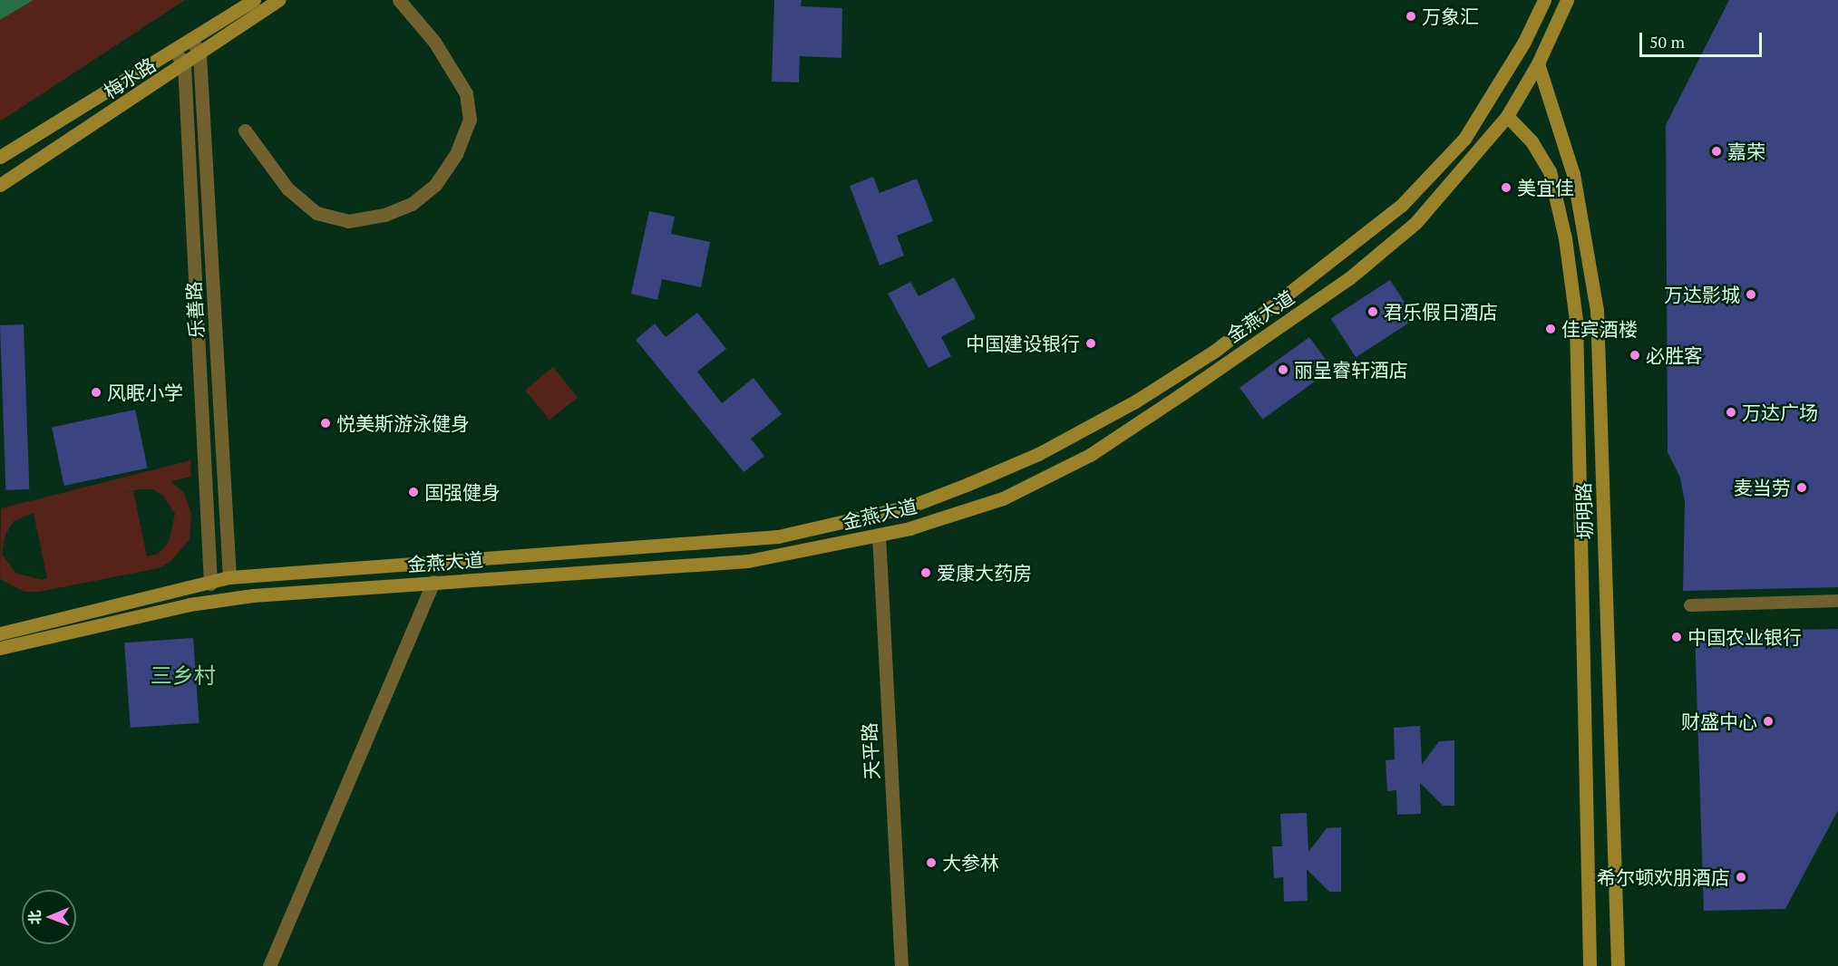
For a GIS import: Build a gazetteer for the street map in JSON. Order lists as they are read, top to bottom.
{
  "streets": {
    "main road": ["梅水路", "金燕大道", "坜明路"],
    "street": ["乐善路", "天平路"]
  },
  "crossings": [
    ["梅水路", "乐善路"],
    ["乐善路", "金燕大道"],
    ["金燕大道", "坜明路"],
    ["金燕大道", "天平路"]
  ],
  "districts": ["三乡村"],
  "places": [
    "万象汇",
    "嘉荣",
    "美宜佳",
    "万达影城",
    "君乐假日酒店",
    "佳宾酒楼",
    "中国建设银行",
    "必胜客",
    "丽呈睿轩酒店",
    "风眠小学",
    "万达广场",
    "悦美斯游泳健身",
    "麦当劳",
    "国强健身",
    "爱康大药房",
    "中国农业银行",
    "财盛中心",
    "大参林",
    "希尔顿欢朋酒店"
  ],
  "scale_bar": "50 m",
  "north": "left"
}
